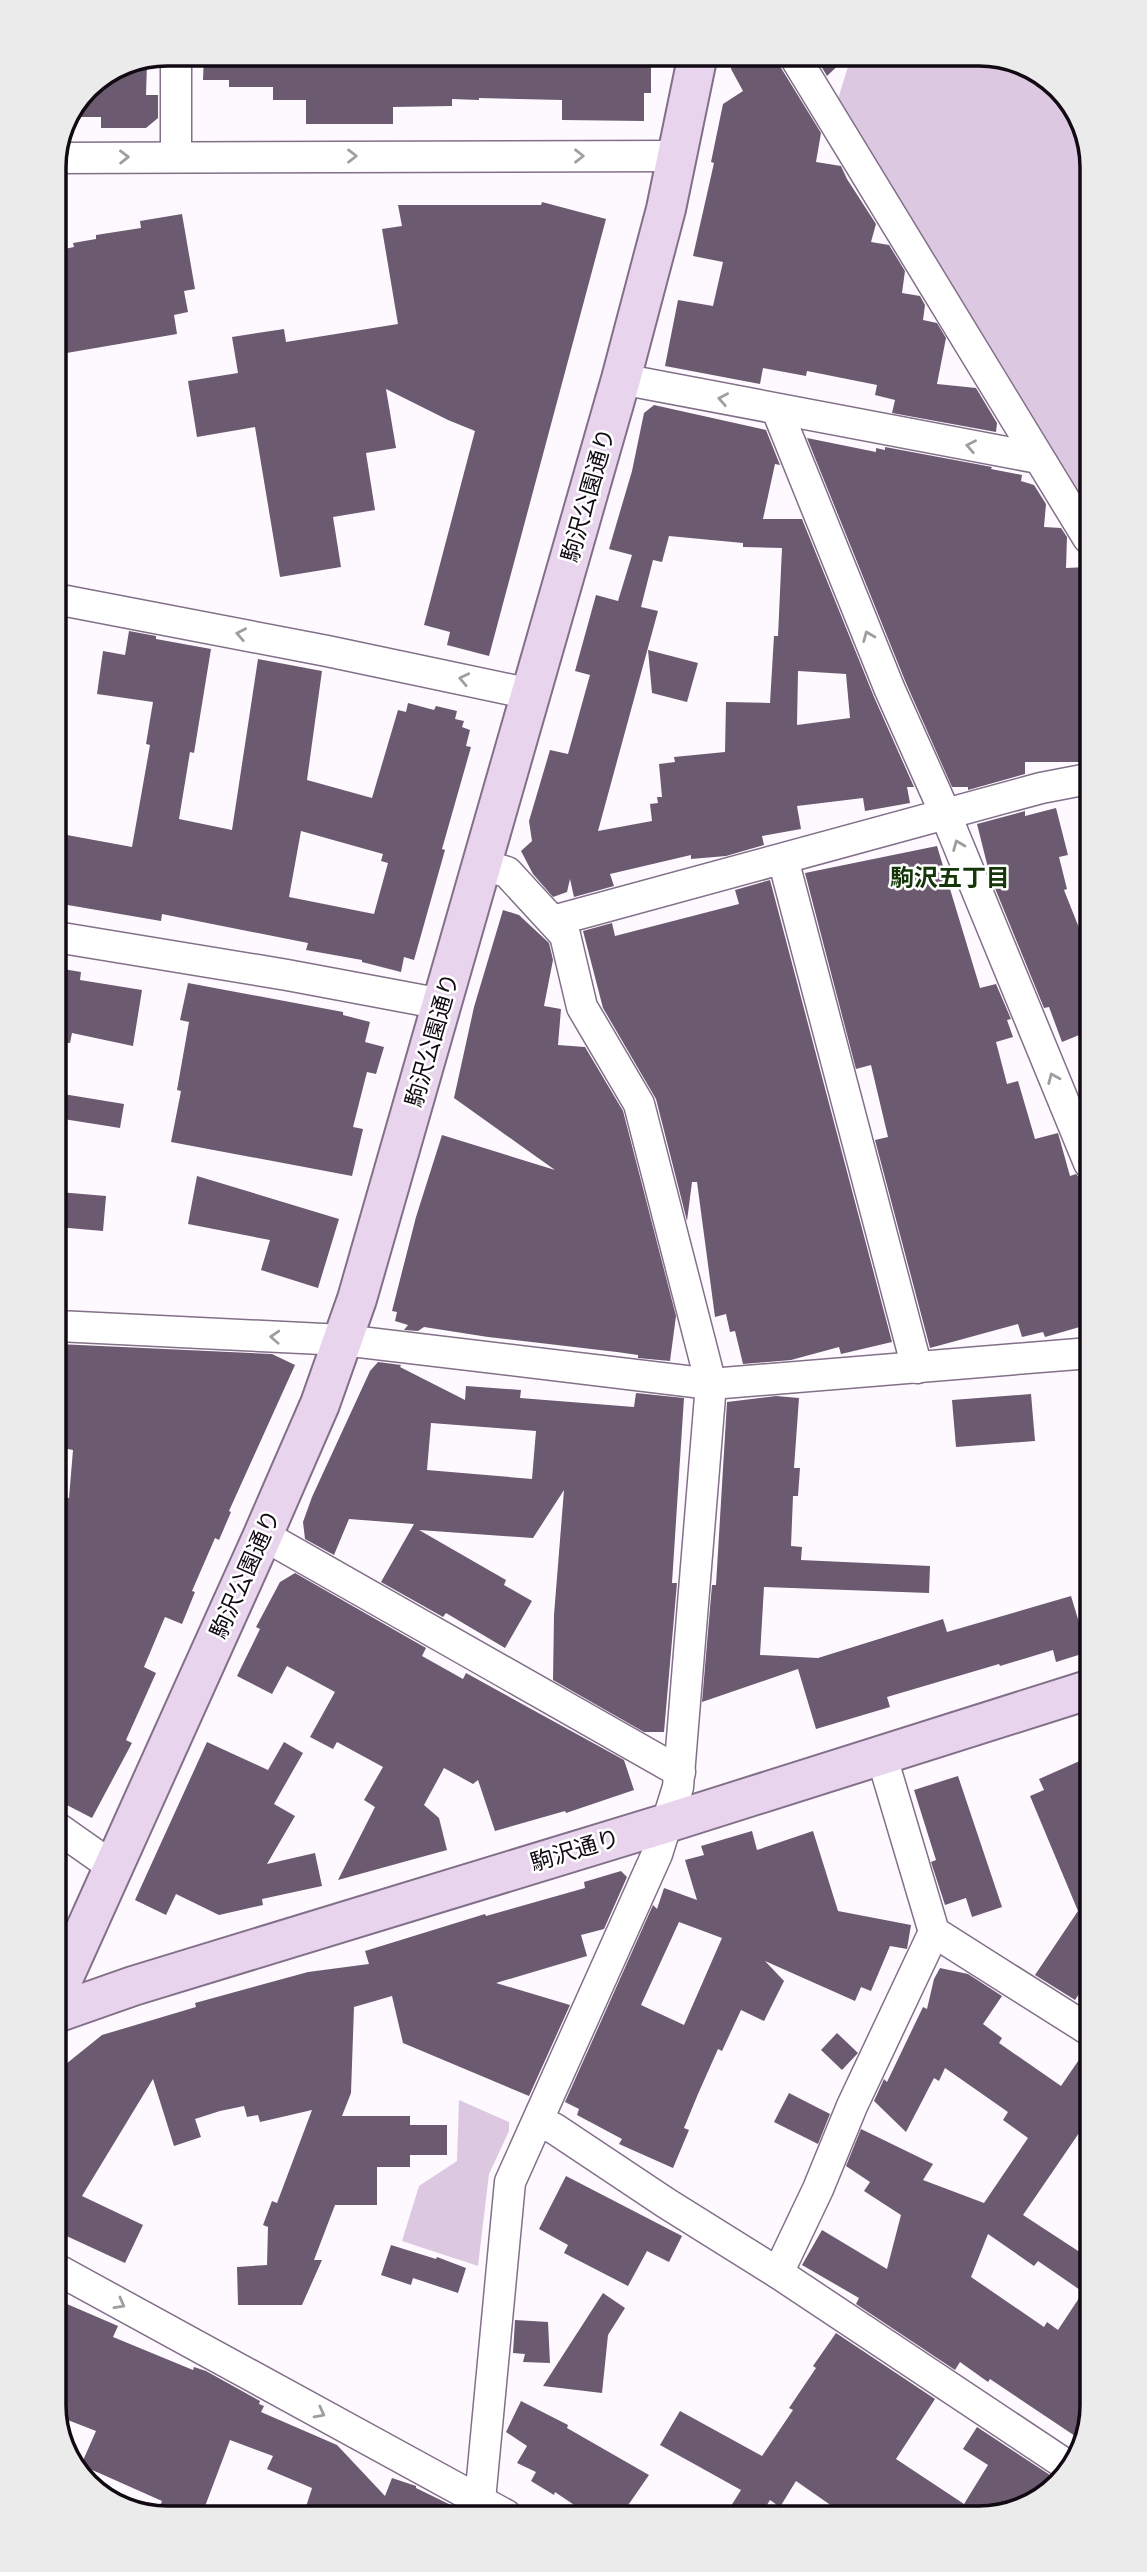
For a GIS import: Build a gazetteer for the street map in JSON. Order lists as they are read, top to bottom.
{
  "streets": {
    "street": ["駒沢公園通り", "駒沢通り"]
  },
  "districts": ["駒沢五丁目"]
}
